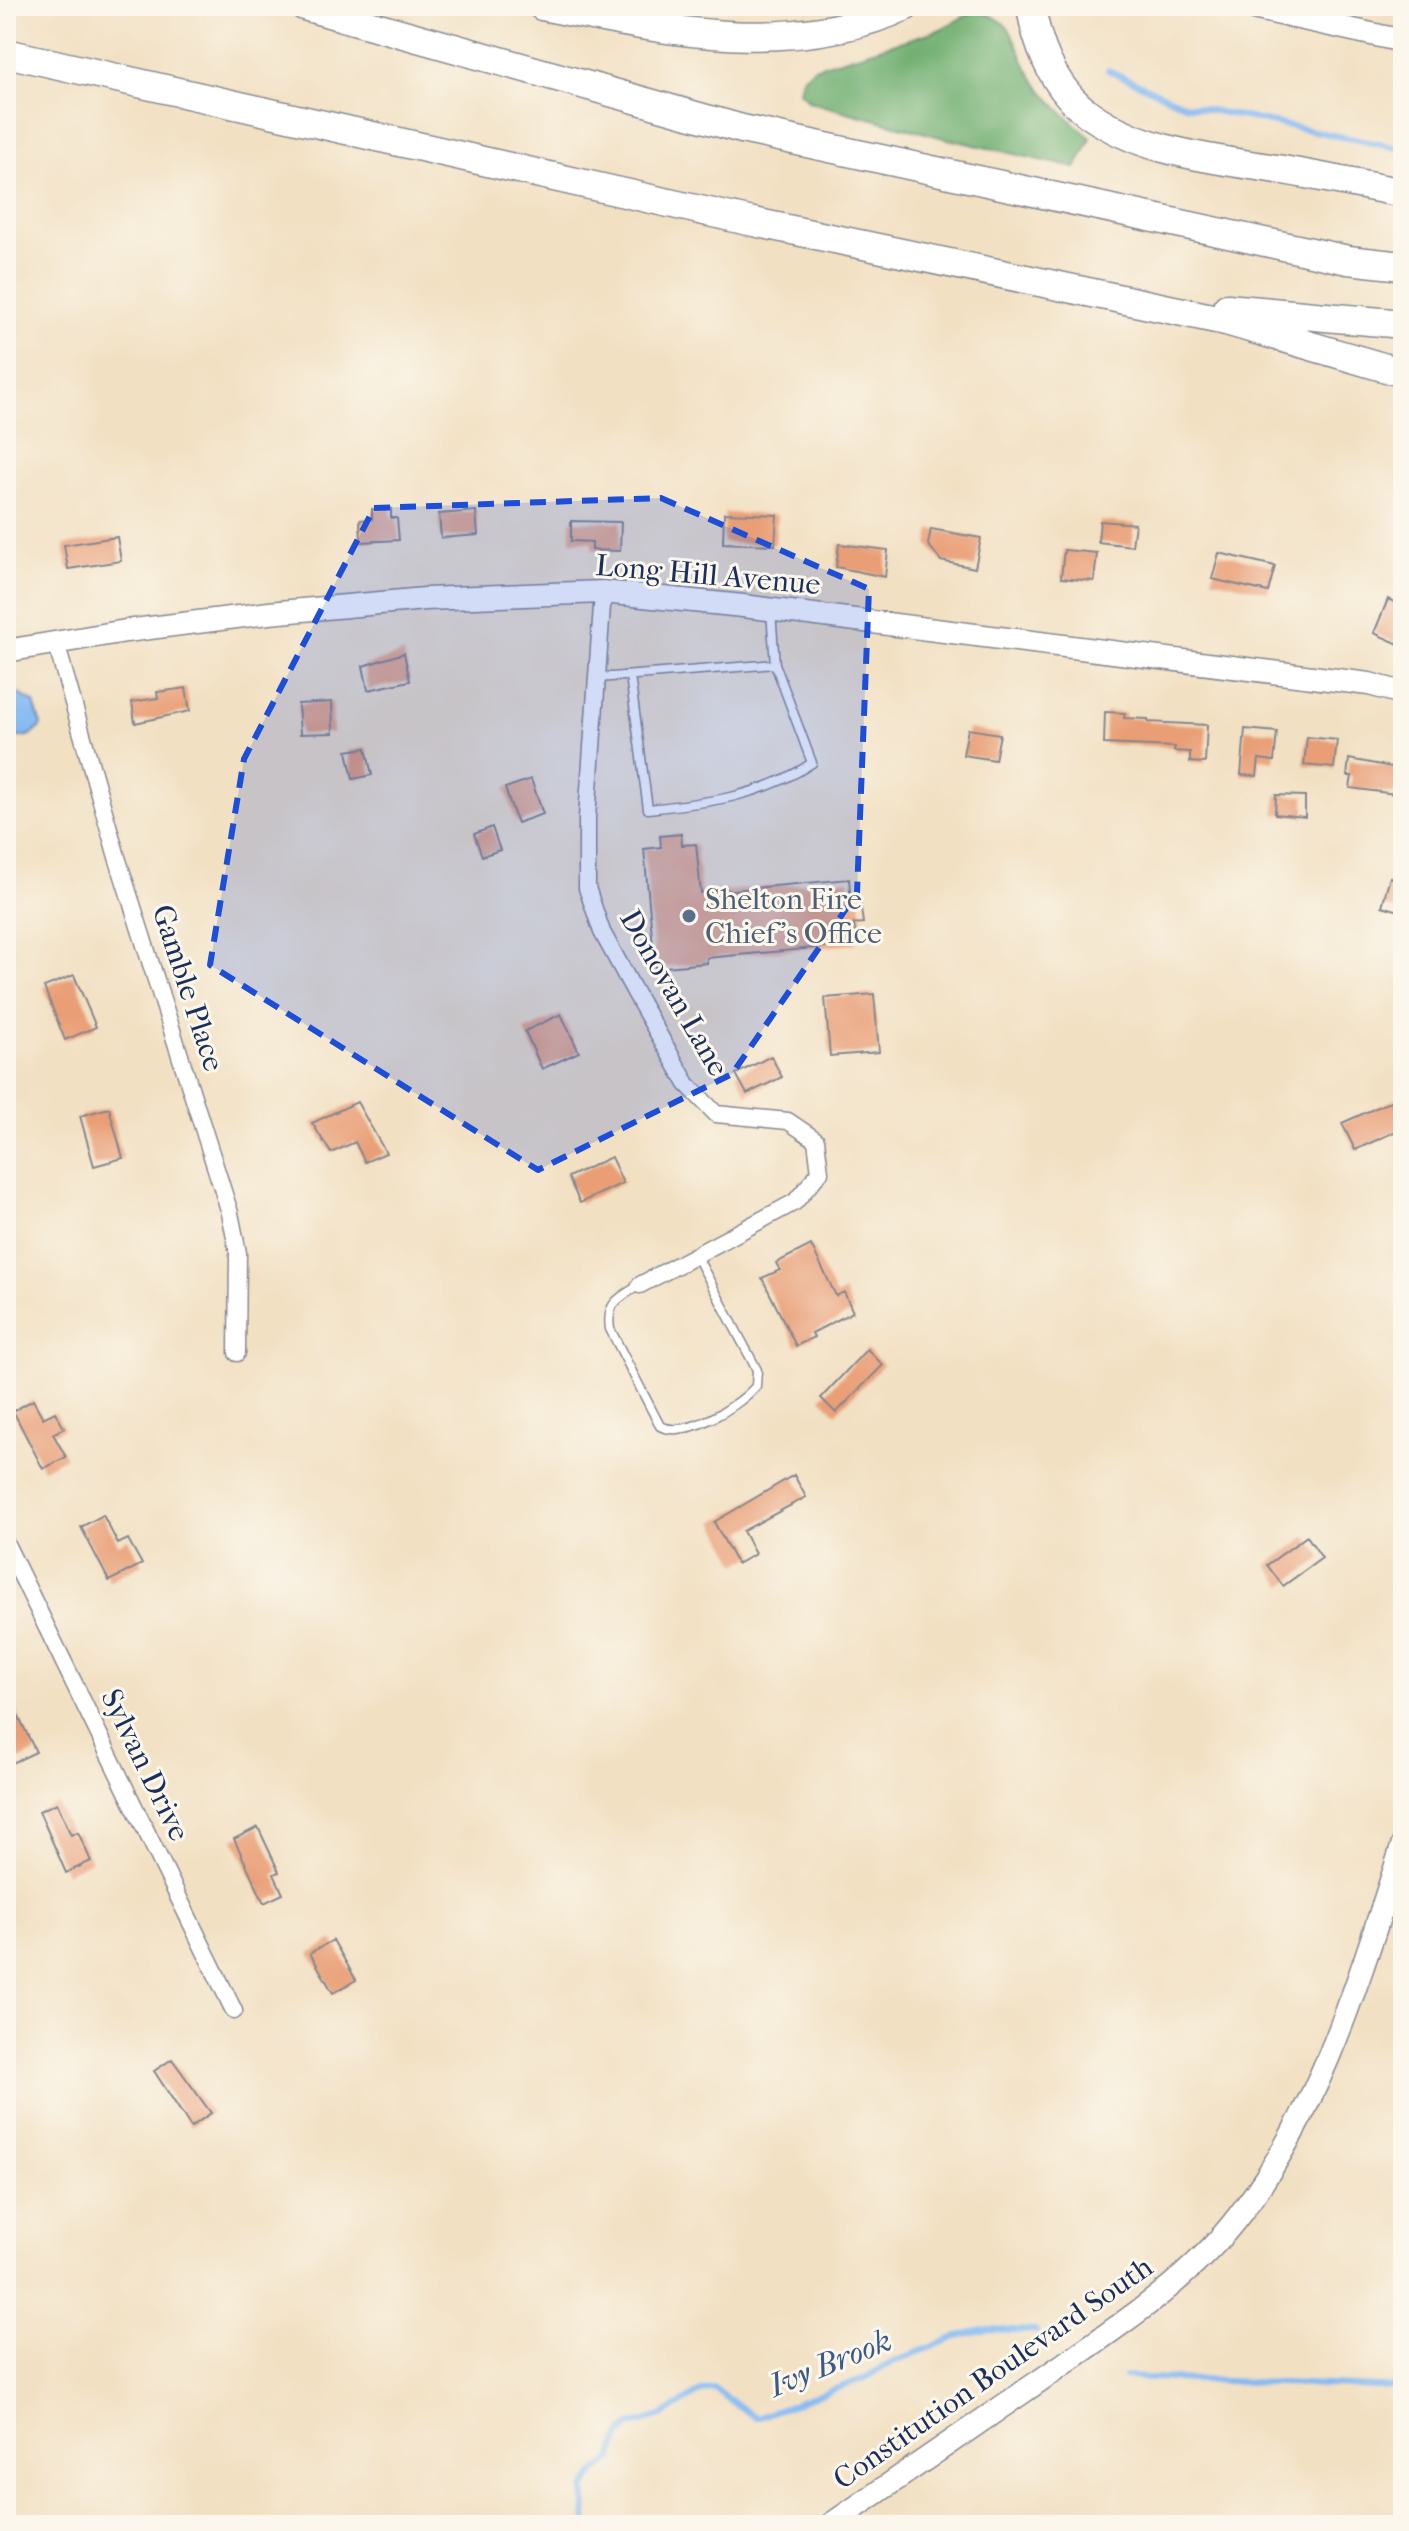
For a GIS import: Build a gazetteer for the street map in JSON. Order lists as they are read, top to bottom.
{
  "streets": {
    "street": [
      "Long Hill Avenue",
      "Gamble Place",
      "Donovan Lane",
      "Sylvan Drive",
      "Constitution Boulevard South"
    ]
  },
  "crossings": [
    ["Long Hill Avenue", "Gamble Place"],
    ["Long Hill Avenue", "Donovan Lane"]
  ],
  "water": ["Ivy Brook"],
  "places": ["Shelton Fire Chief's Office"]
}
